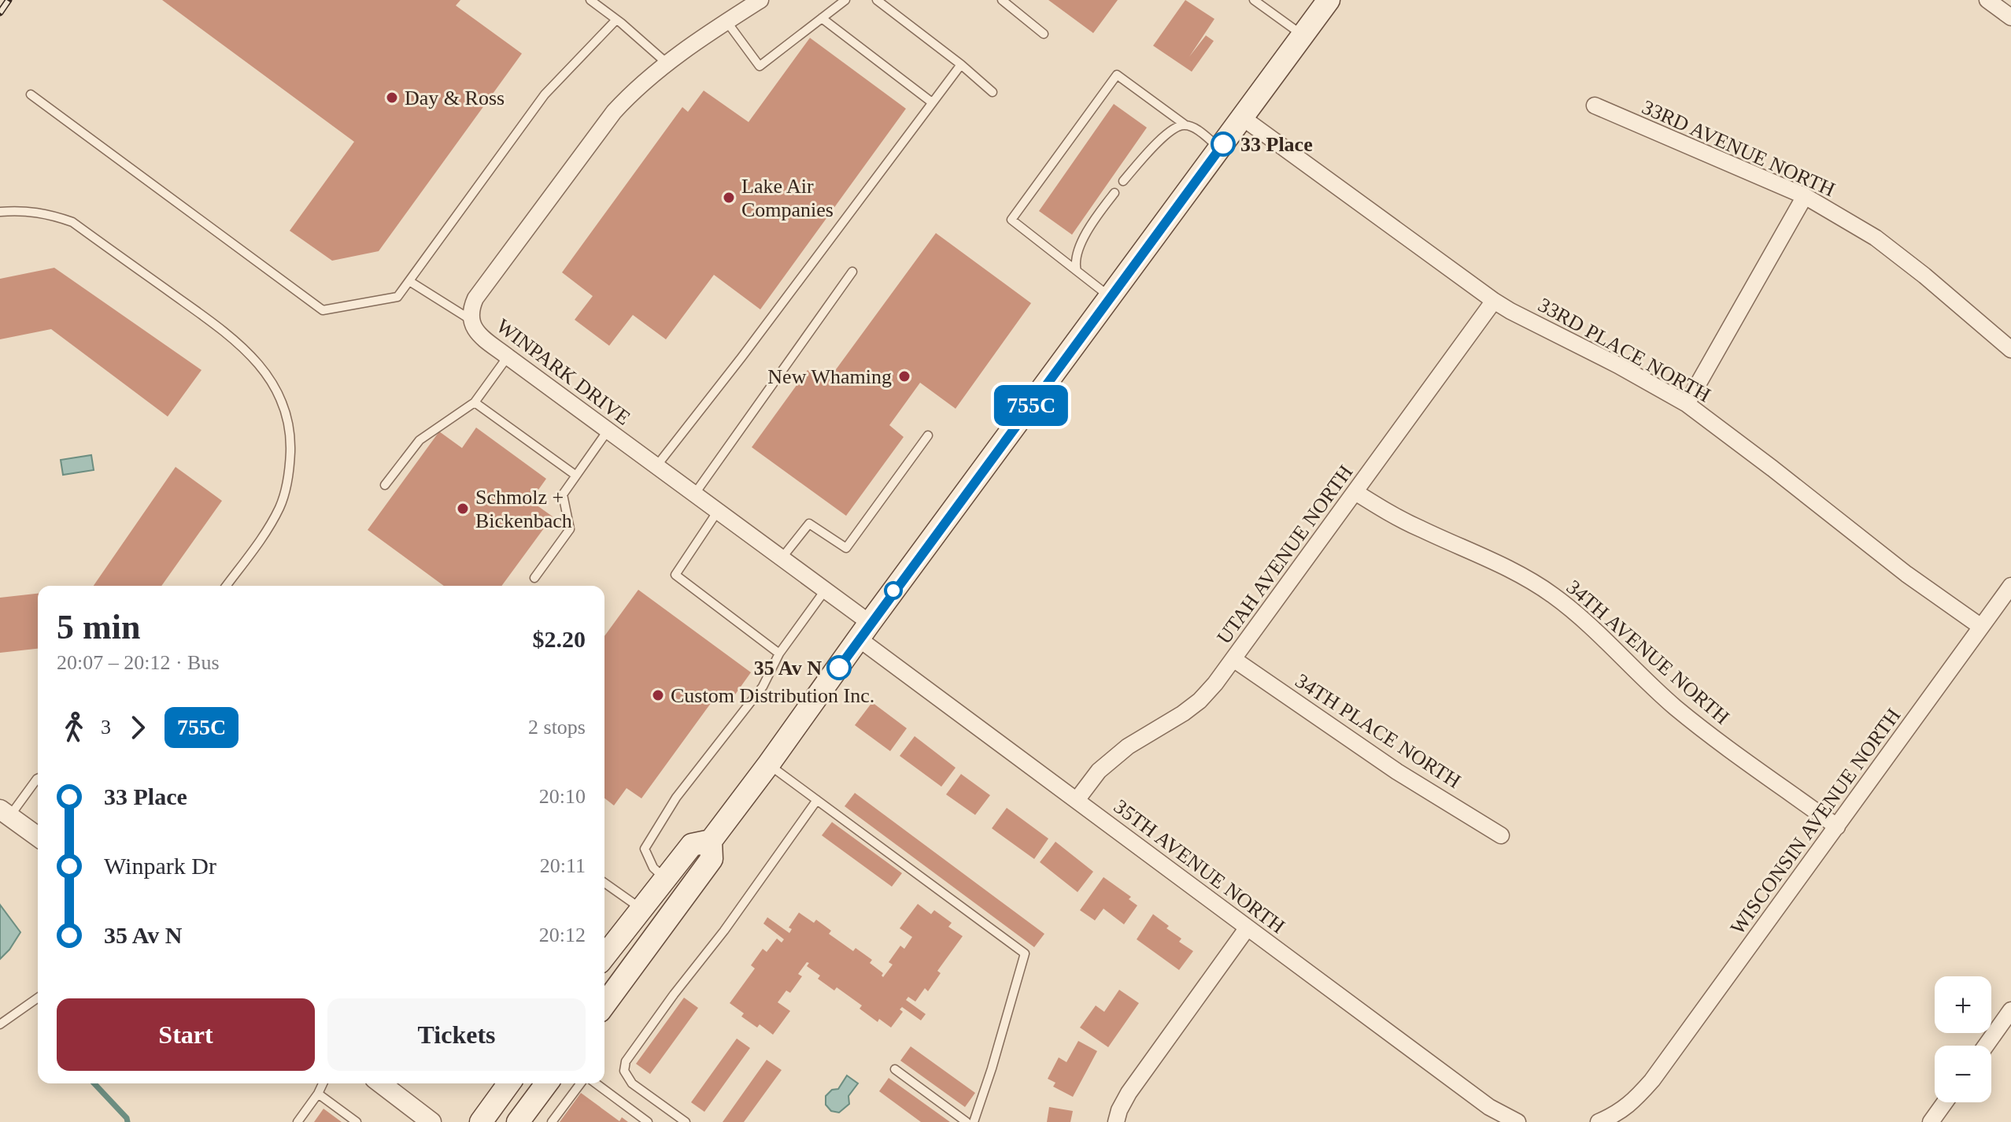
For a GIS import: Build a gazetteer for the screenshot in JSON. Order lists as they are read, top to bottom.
{
  "streets": {
    "street": [
      "33RD AVENUE NORTH",
      "33RD PLACE NORTH",
      "WINPARK DRIVE",
      "UTAH AVENUE NORTH",
      "34TH AVENUE NORTH",
      "34TH PLACE NORTH",
      "WISCONSIN AVENUE NORTH",
      "35TH AVENUE NORTH"
    ]
  },
  "crossings": [
    ["33RD PLACE NORTH", "UTAH AVENUE NORTH"],
    ["33RD PLACE NORTH", "WISCONSIN AVENUE NORTH"],
    ["WINPARK DRIVE", "35TH AVENUE NORTH"],
    ["UTAH AVENUE NORTH", "34TH AVENUE NORTH"],
    ["UTAH AVENUE NORTH", "34TH PLACE NORTH"],
    ["UTAH AVENUE NORTH", "35TH AVENUE NORTH"],
    ["34TH AVENUE NORTH", "WISCONSIN AVENUE NORTH"]
  ],
  "places": [
    "Day & Ross",
    "33 Place",
    "Lake Air Companies",
    "New Whaming",
    "Schmolz + Bickenbach",
    "35 Av N",
    "Custom Distribution Inc."
  ],
  "lines": ["bus line 755C"],
  "page": {
    "on_map": "755C",
    "heading": ["5 min", "20:07 – 20:12 · Bus", "$2.20"],
    "legs": ["3", "755C", "2 stops"],
    "list": [
      {
        "name": "33 Place",
        "value": "20:10"
      },
      {
        "name": "Winpark Dr",
        "value": "20:11"
      },
      {
        "name": "35 Av N",
        "value": "20:12"
      }
    ],
    "map_buttons": ["+", "−"],
    "buttons": ["Start", "Tickets"]
  }
}
